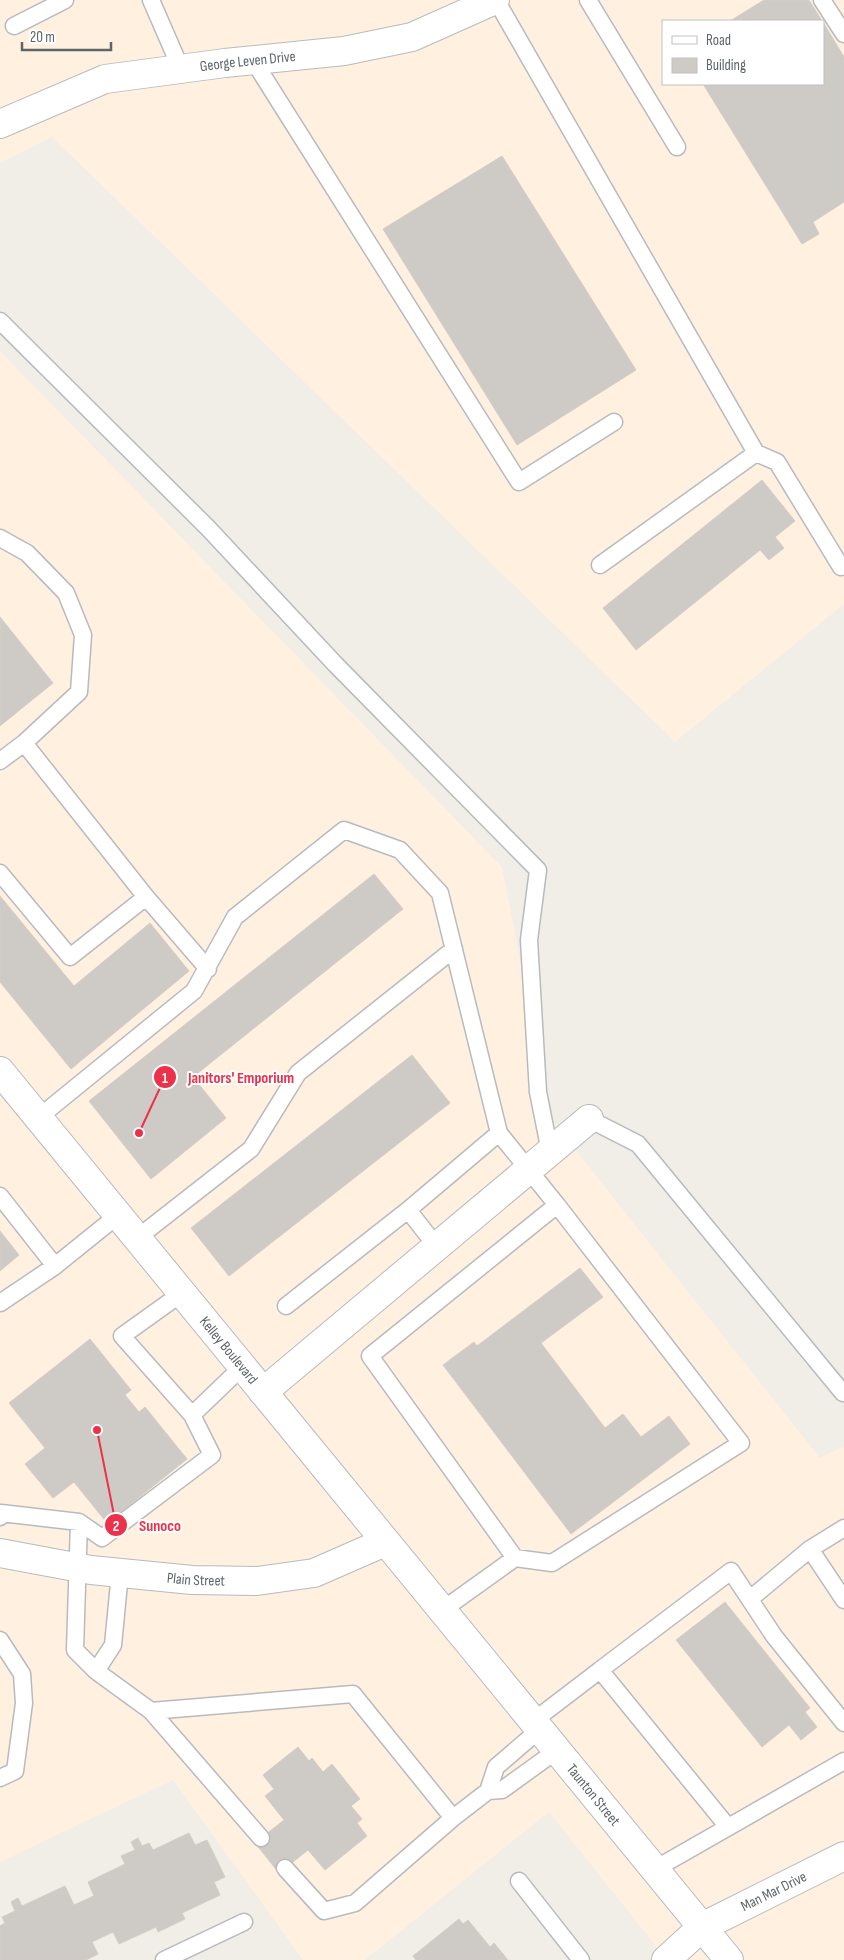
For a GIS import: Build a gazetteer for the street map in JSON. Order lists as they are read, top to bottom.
{
  "streets": {
    "street": [
      "George Leven Drive",
      "Kelley Boulevard",
      "Plain Street",
      "Taunton Street",
      "Man Mar Drive"
    ]
  },
  "crossings": [
    ["Kelley Boulevard", "Plain Street"],
    ["Kelley Boulevard", "Taunton Street"],
    ["Taunton Street", "Man Mar Drive"]
  ],
  "places": ["Janitors' Emporium", "Sunoco"],
  "legend": ["Road", "Building"],
  "scale_bar": "20 m"
}
